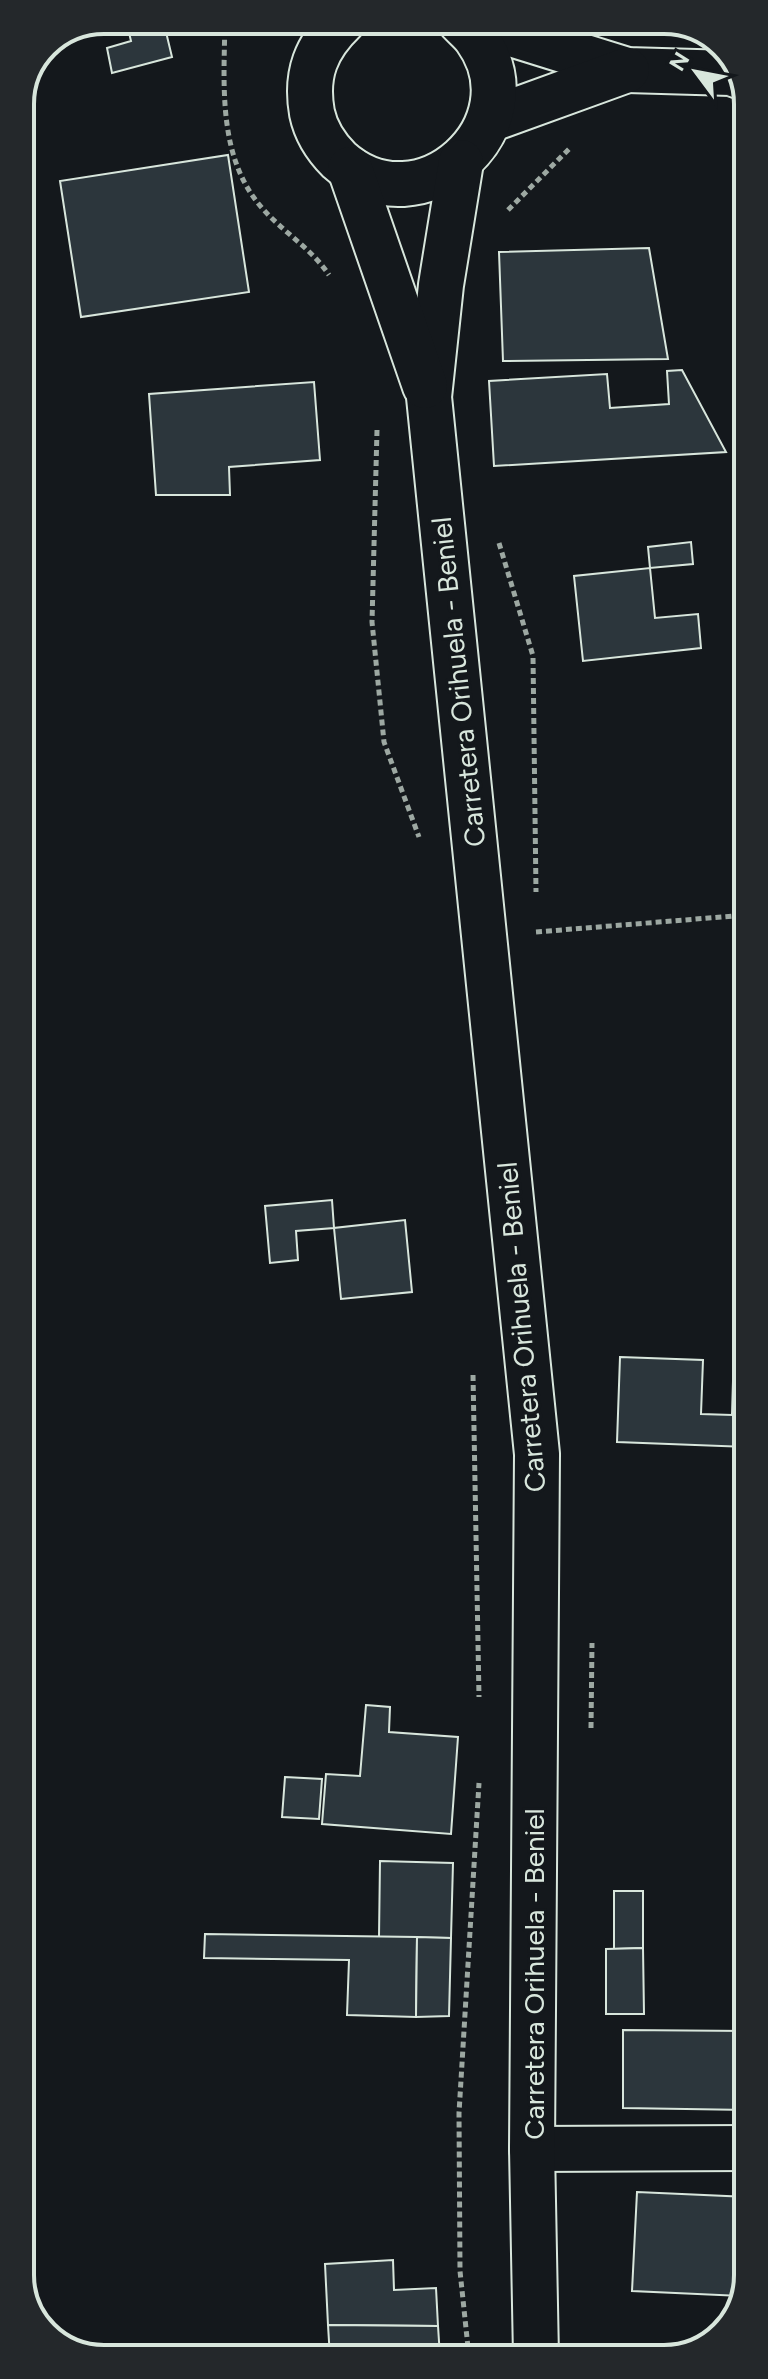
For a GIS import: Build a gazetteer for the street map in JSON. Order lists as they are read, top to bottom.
{
  "streets": {
    "main road": ["Carretera Orihuela - Beniel"]
  },
  "north": "top left"
}
